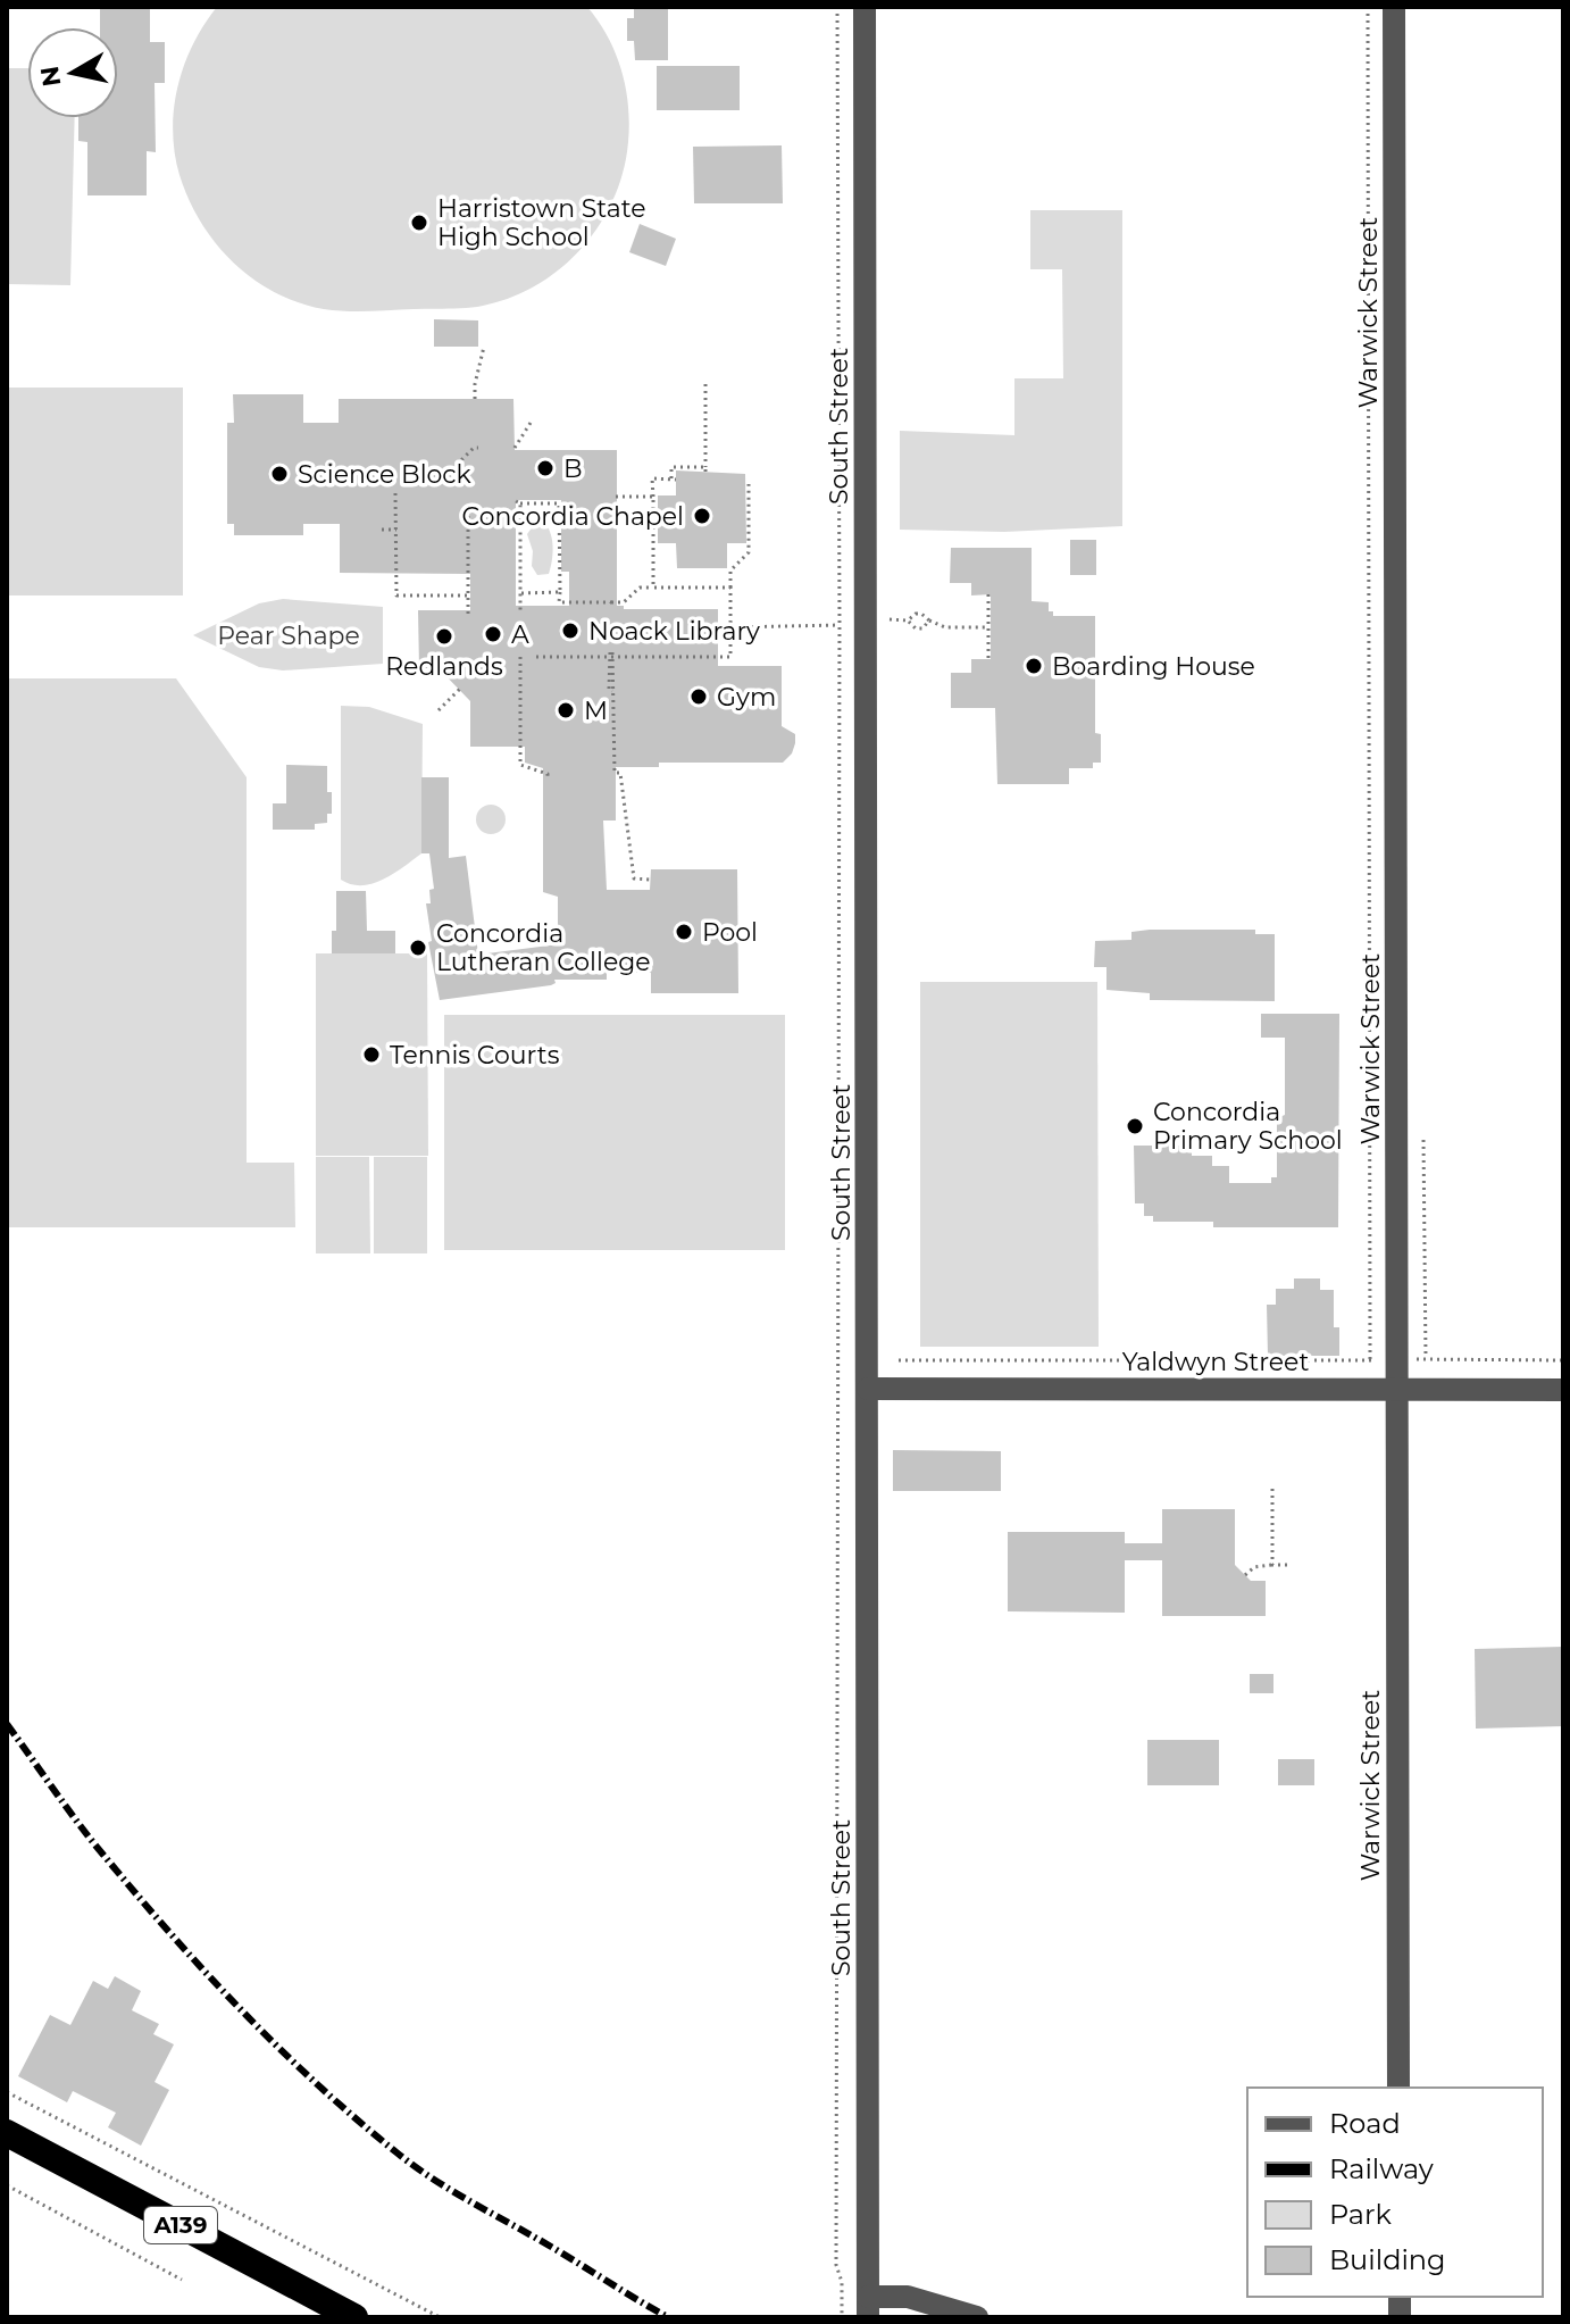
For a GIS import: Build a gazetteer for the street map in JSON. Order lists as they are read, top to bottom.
{
  "streets": {
    "highway": ["A139"],
    "street": ["Warwick Street", "South Street", "Yaldwyn Street"]
  },
  "crossings": [
    ["Warwick Street", "Yaldwyn Street"],
    ["South Street", "Yaldwyn Street"]
  ],
  "parks": ["Pear Shape"],
  "places": [
    "Harristown State High School",
    "B",
    "Science Block",
    "Concordia Chapel",
    "Noack Library",
    "A",
    "Redlands",
    "Boarding House",
    "Gym",
    "M",
    "Pool",
    "Concordia Lutheran College",
    "Tennis Courts",
    "Concordia Primary School"
  ],
  "legend": [
    "Road",
    "Railway",
    "Park",
    "Building"
  ],
  "north": "left"
}
